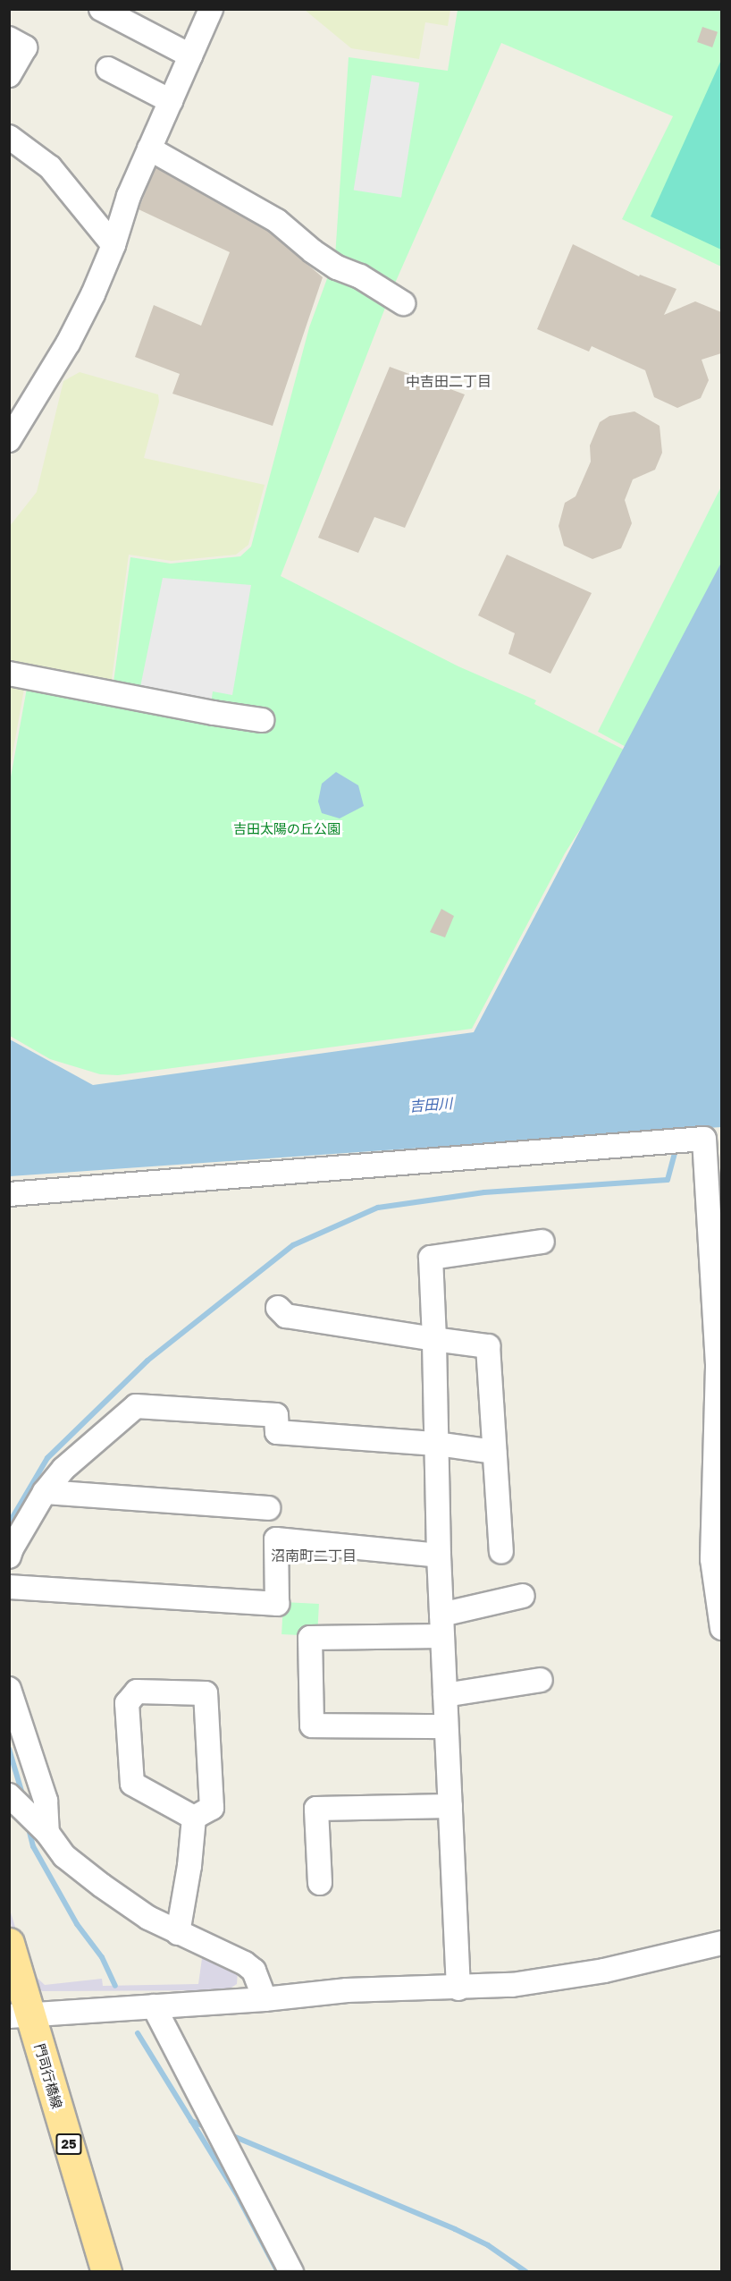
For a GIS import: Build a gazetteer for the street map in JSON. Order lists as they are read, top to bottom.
{
  "streets": {
    "main road": ["門司行橋線", "25"]
  },
  "districts": ["中吉田二丁目", "沼南町二丁目"],
  "water": ["吉田川"],
  "parks": ["吉田太陽の丘公園"]
}
